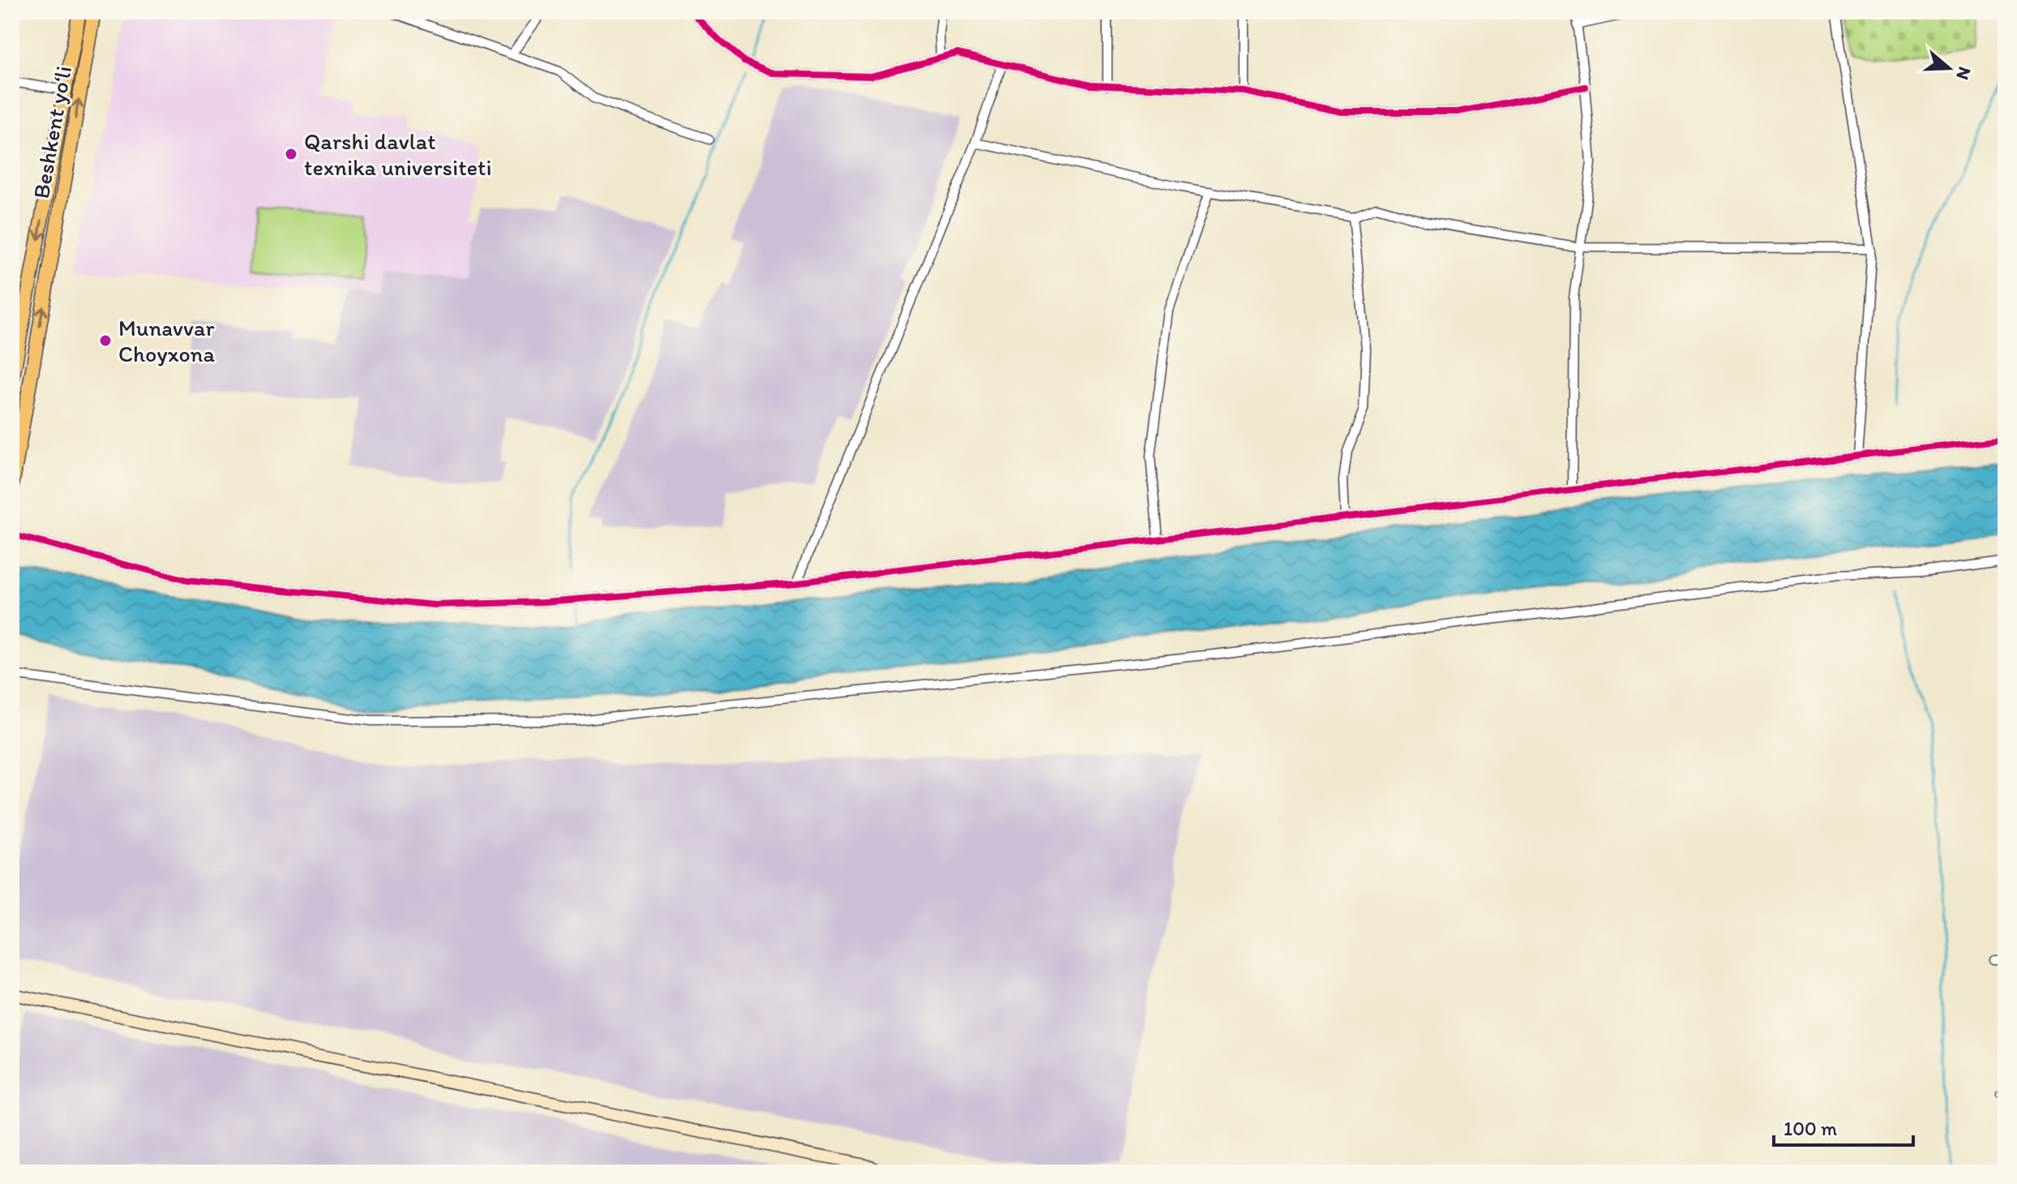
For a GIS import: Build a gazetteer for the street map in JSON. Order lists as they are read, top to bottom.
{
  "streets": {
    "main road": ["Beshkent yoʻli"]
  },
  "places": ["Qarshi davlat texnika universiteti", "Munavvar Choyxona"],
  "scale_bar": "100 m",
  "north": "right"
}
